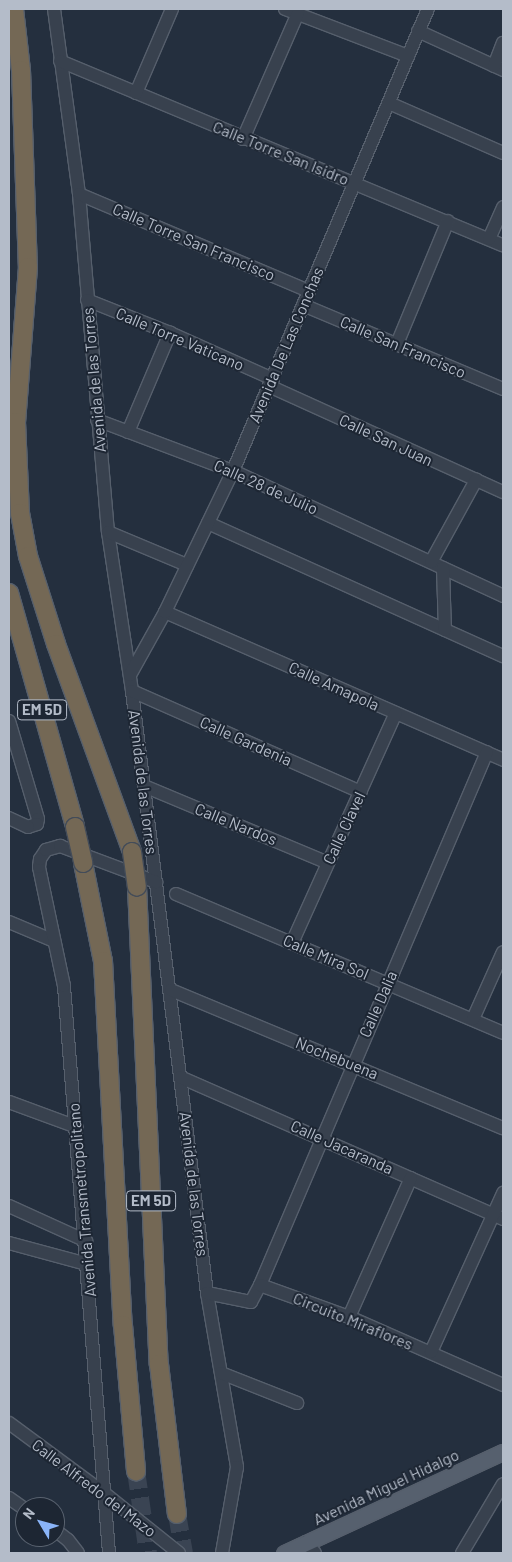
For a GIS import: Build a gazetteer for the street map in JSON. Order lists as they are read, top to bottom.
{
  "streets": {
    "highway": ["EM 5D"],
    "main road": ["Avenida Miguel Hidalgo"],
    "street": [
      "Calle Torre San Isidro",
      "Calle Torre San Francisco",
      "Calle Torre Vaticano",
      "Avenida De Las Conchas",
      "Calle San Francisco",
      "Avenida de las Torres",
      "Calle San Juan",
      "Calle 28 de Julio",
      "Calle Amapola",
      "Calle Gardenia",
      "Calle Nardos",
      "Calle Clavel",
      "Calle Mira Sol",
      "Calle Dalia",
      "Nochebuena",
      "Calle Jacaranda",
      "Avenida Transmetropolitano",
      "Circuito Miraflores",
      "Calle Alfredo del Mazo"
    ]
  },
  "crossings": [
    ["Calle Torre San Isidro", "Avenida De Las Conchas"],
    ["Calle Torre San Isidro", "Avenida de las Torres"],
    ["Calle Torre San Francisco", "Avenida De Las Conchas"],
    ["Calle Torre San Francisco", "Avenida de las Torres"],
    ["Calle Torre Vaticano", "Avenida De Las Conchas"],
    ["Calle Torre Vaticano", "Avenida de las Torres"],
    ["Calle Torre Vaticano", "Calle San Juan"],
    ["Avenida De Las Conchas", "Calle San Francisco"],
    ["Avenida De Las Conchas", "Avenida de las Torres"],
    ["Avenida De Las Conchas", "Calle San Juan"],
    ["Avenida De Las Conchas", "Calle 28 de Julio"],
    ["Avenida De Las Conchas", "Calle Amapola"],
    ["Avenida de las Torres", "Calle 28 de Julio"],
    ["Avenida de las Torres", "Calle Gardenia"],
    ["Avenida de las Torres", "Calle Nardos"],
    ["Avenida de las Torres", "Nochebuena"],
    ["Avenida de las Torres", "Calle Jacaranda"],
    ["Avenida de las Torres", "Avenida Transmetropolitano"],
    ["Calle Amapola", "Calle Clavel"],
    ["Calle Amapola", "Calle Dalia"],
    ["Calle Gardenia", "Calle Clavel"],
    ["Calle Nardos", "Calle Clavel"],
    ["Calle Clavel", "Calle Mira Sol"],
    ["Calle Mira Sol", "Calle Dalia"],
    ["Calle Dalia", "Nochebuena"],
    ["Calle Dalia", "Calle Jacaranda"],
    ["Calle Dalia", "Circuito Miraflores"],
    ["Avenida Transmetropolitano", "Calle Alfredo del Mazo"]
  ],
  "north": "top left"
}
